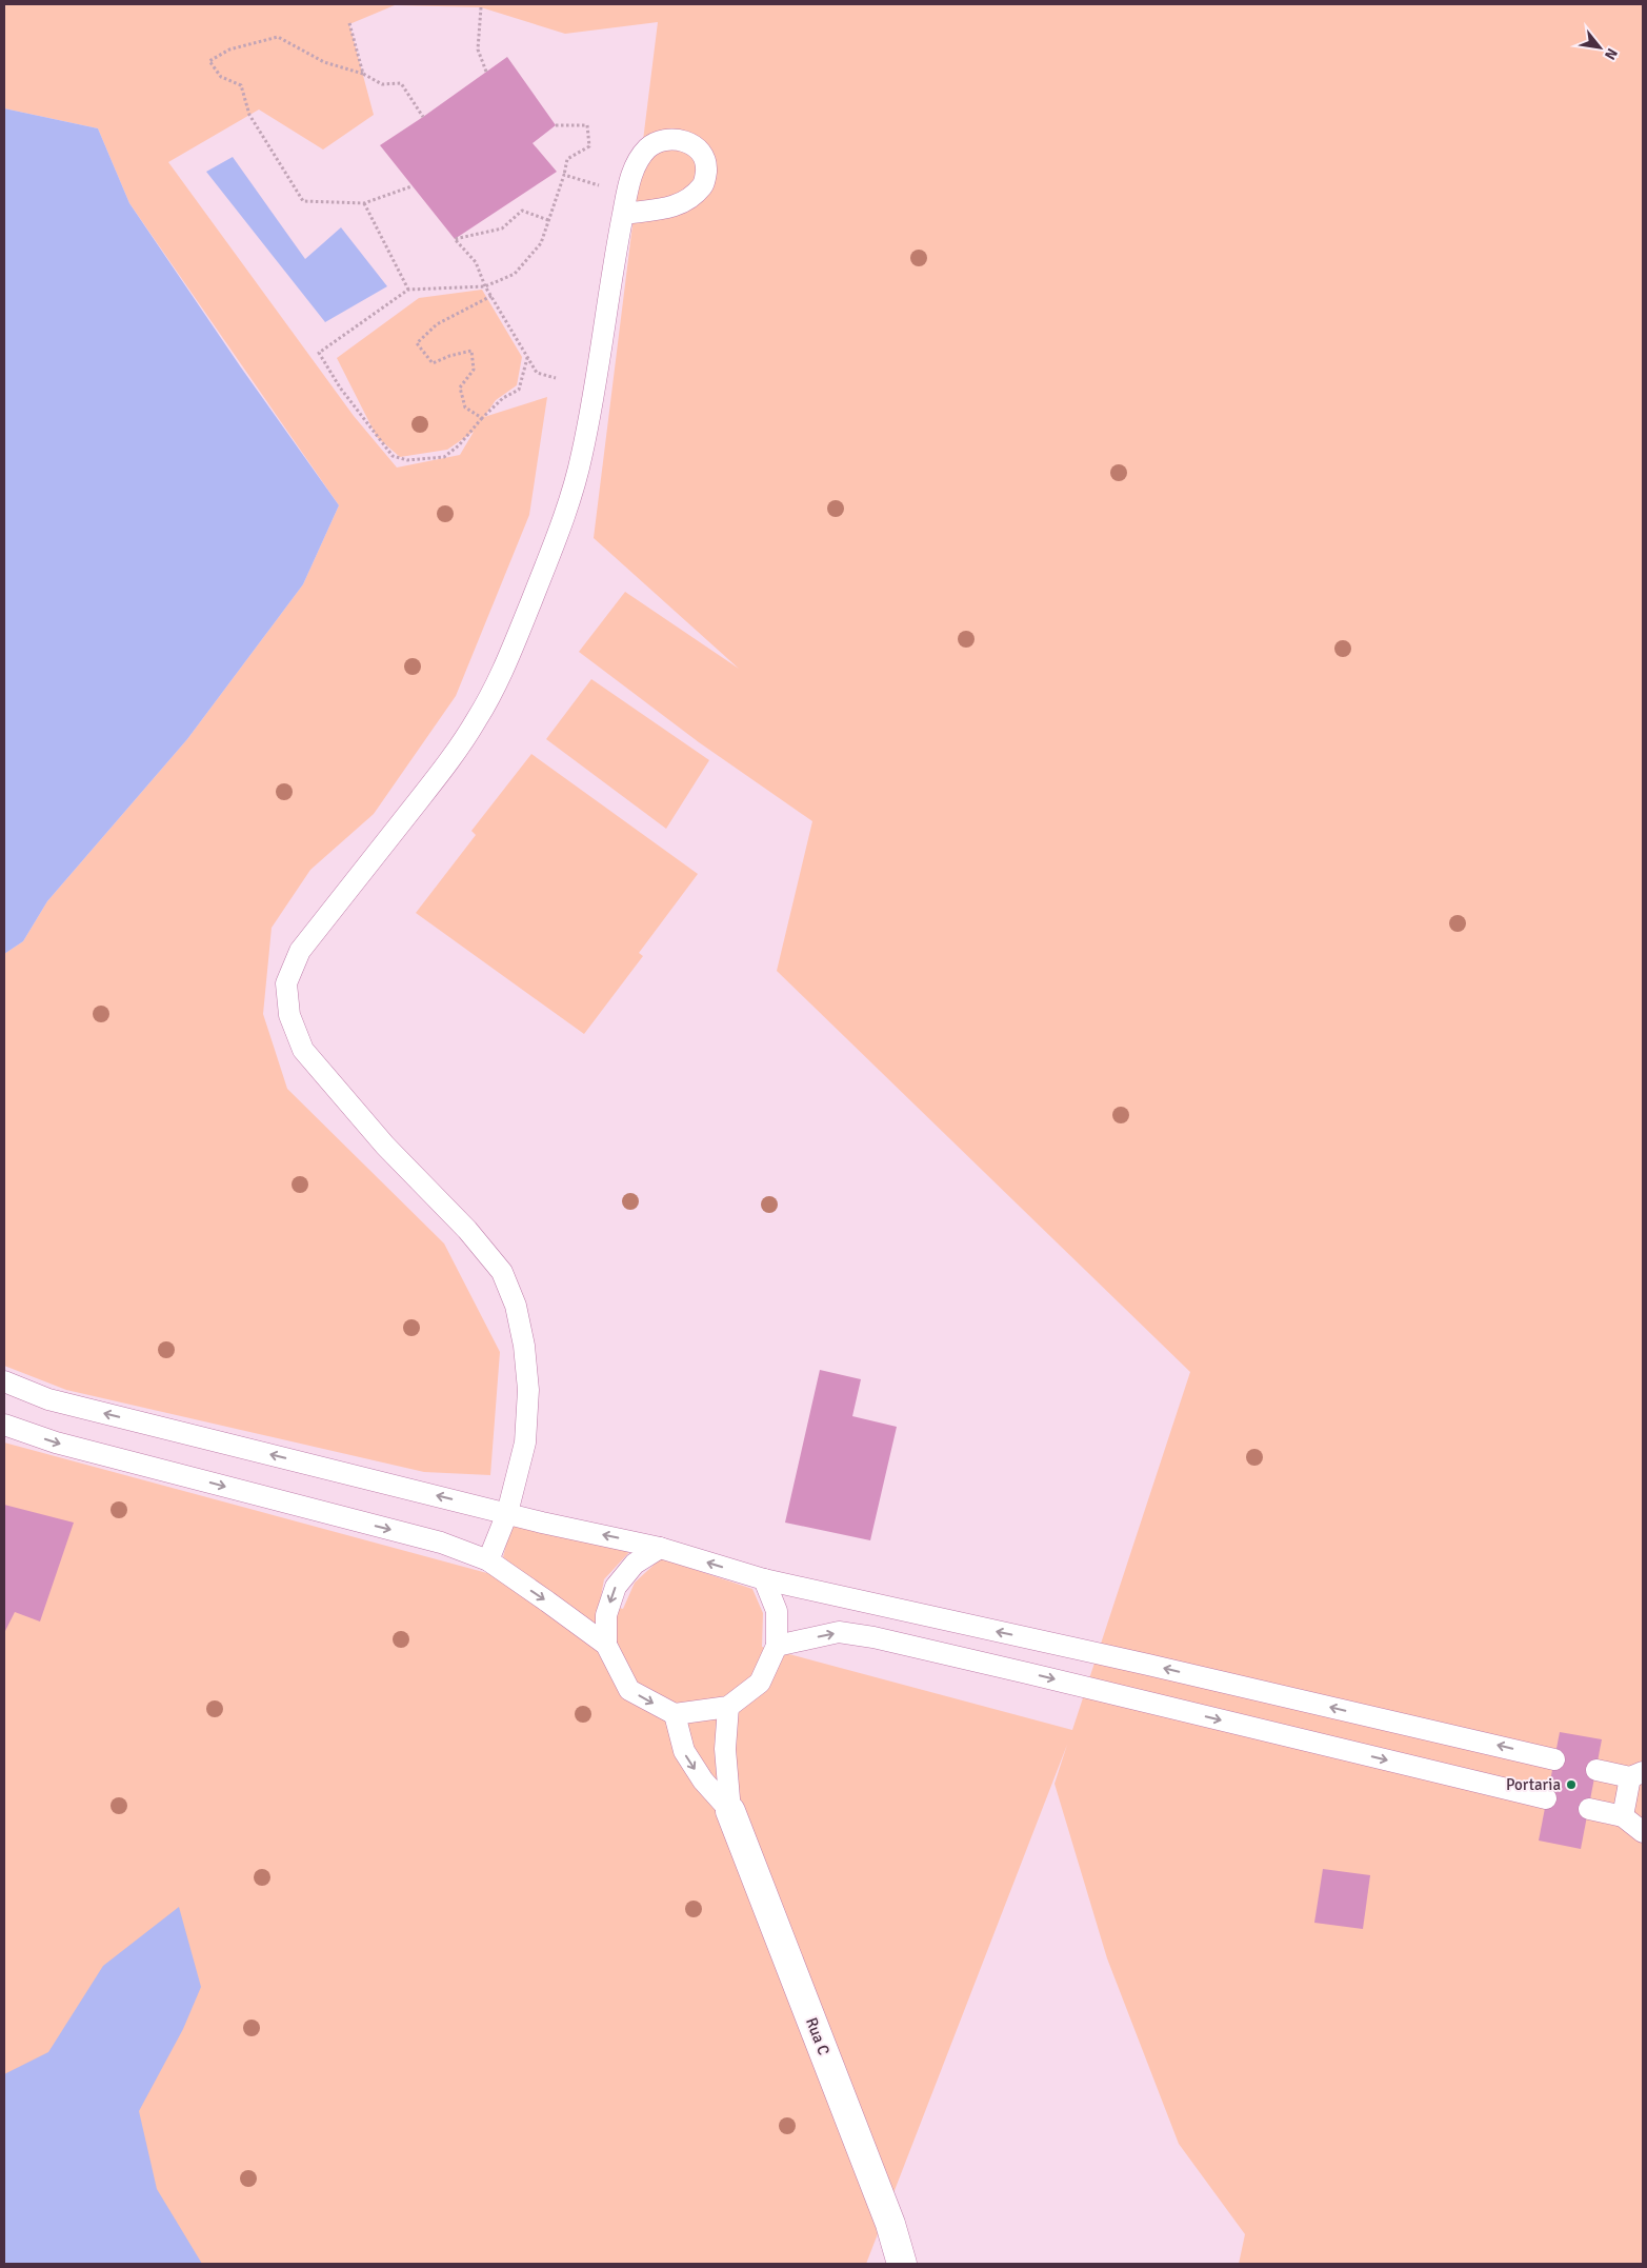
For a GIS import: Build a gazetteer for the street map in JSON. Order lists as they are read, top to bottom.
{
  "streets": {
    "street": ["Rua C"]
  },
  "places": ["Portaria"],
  "north": "bottom right"
}
